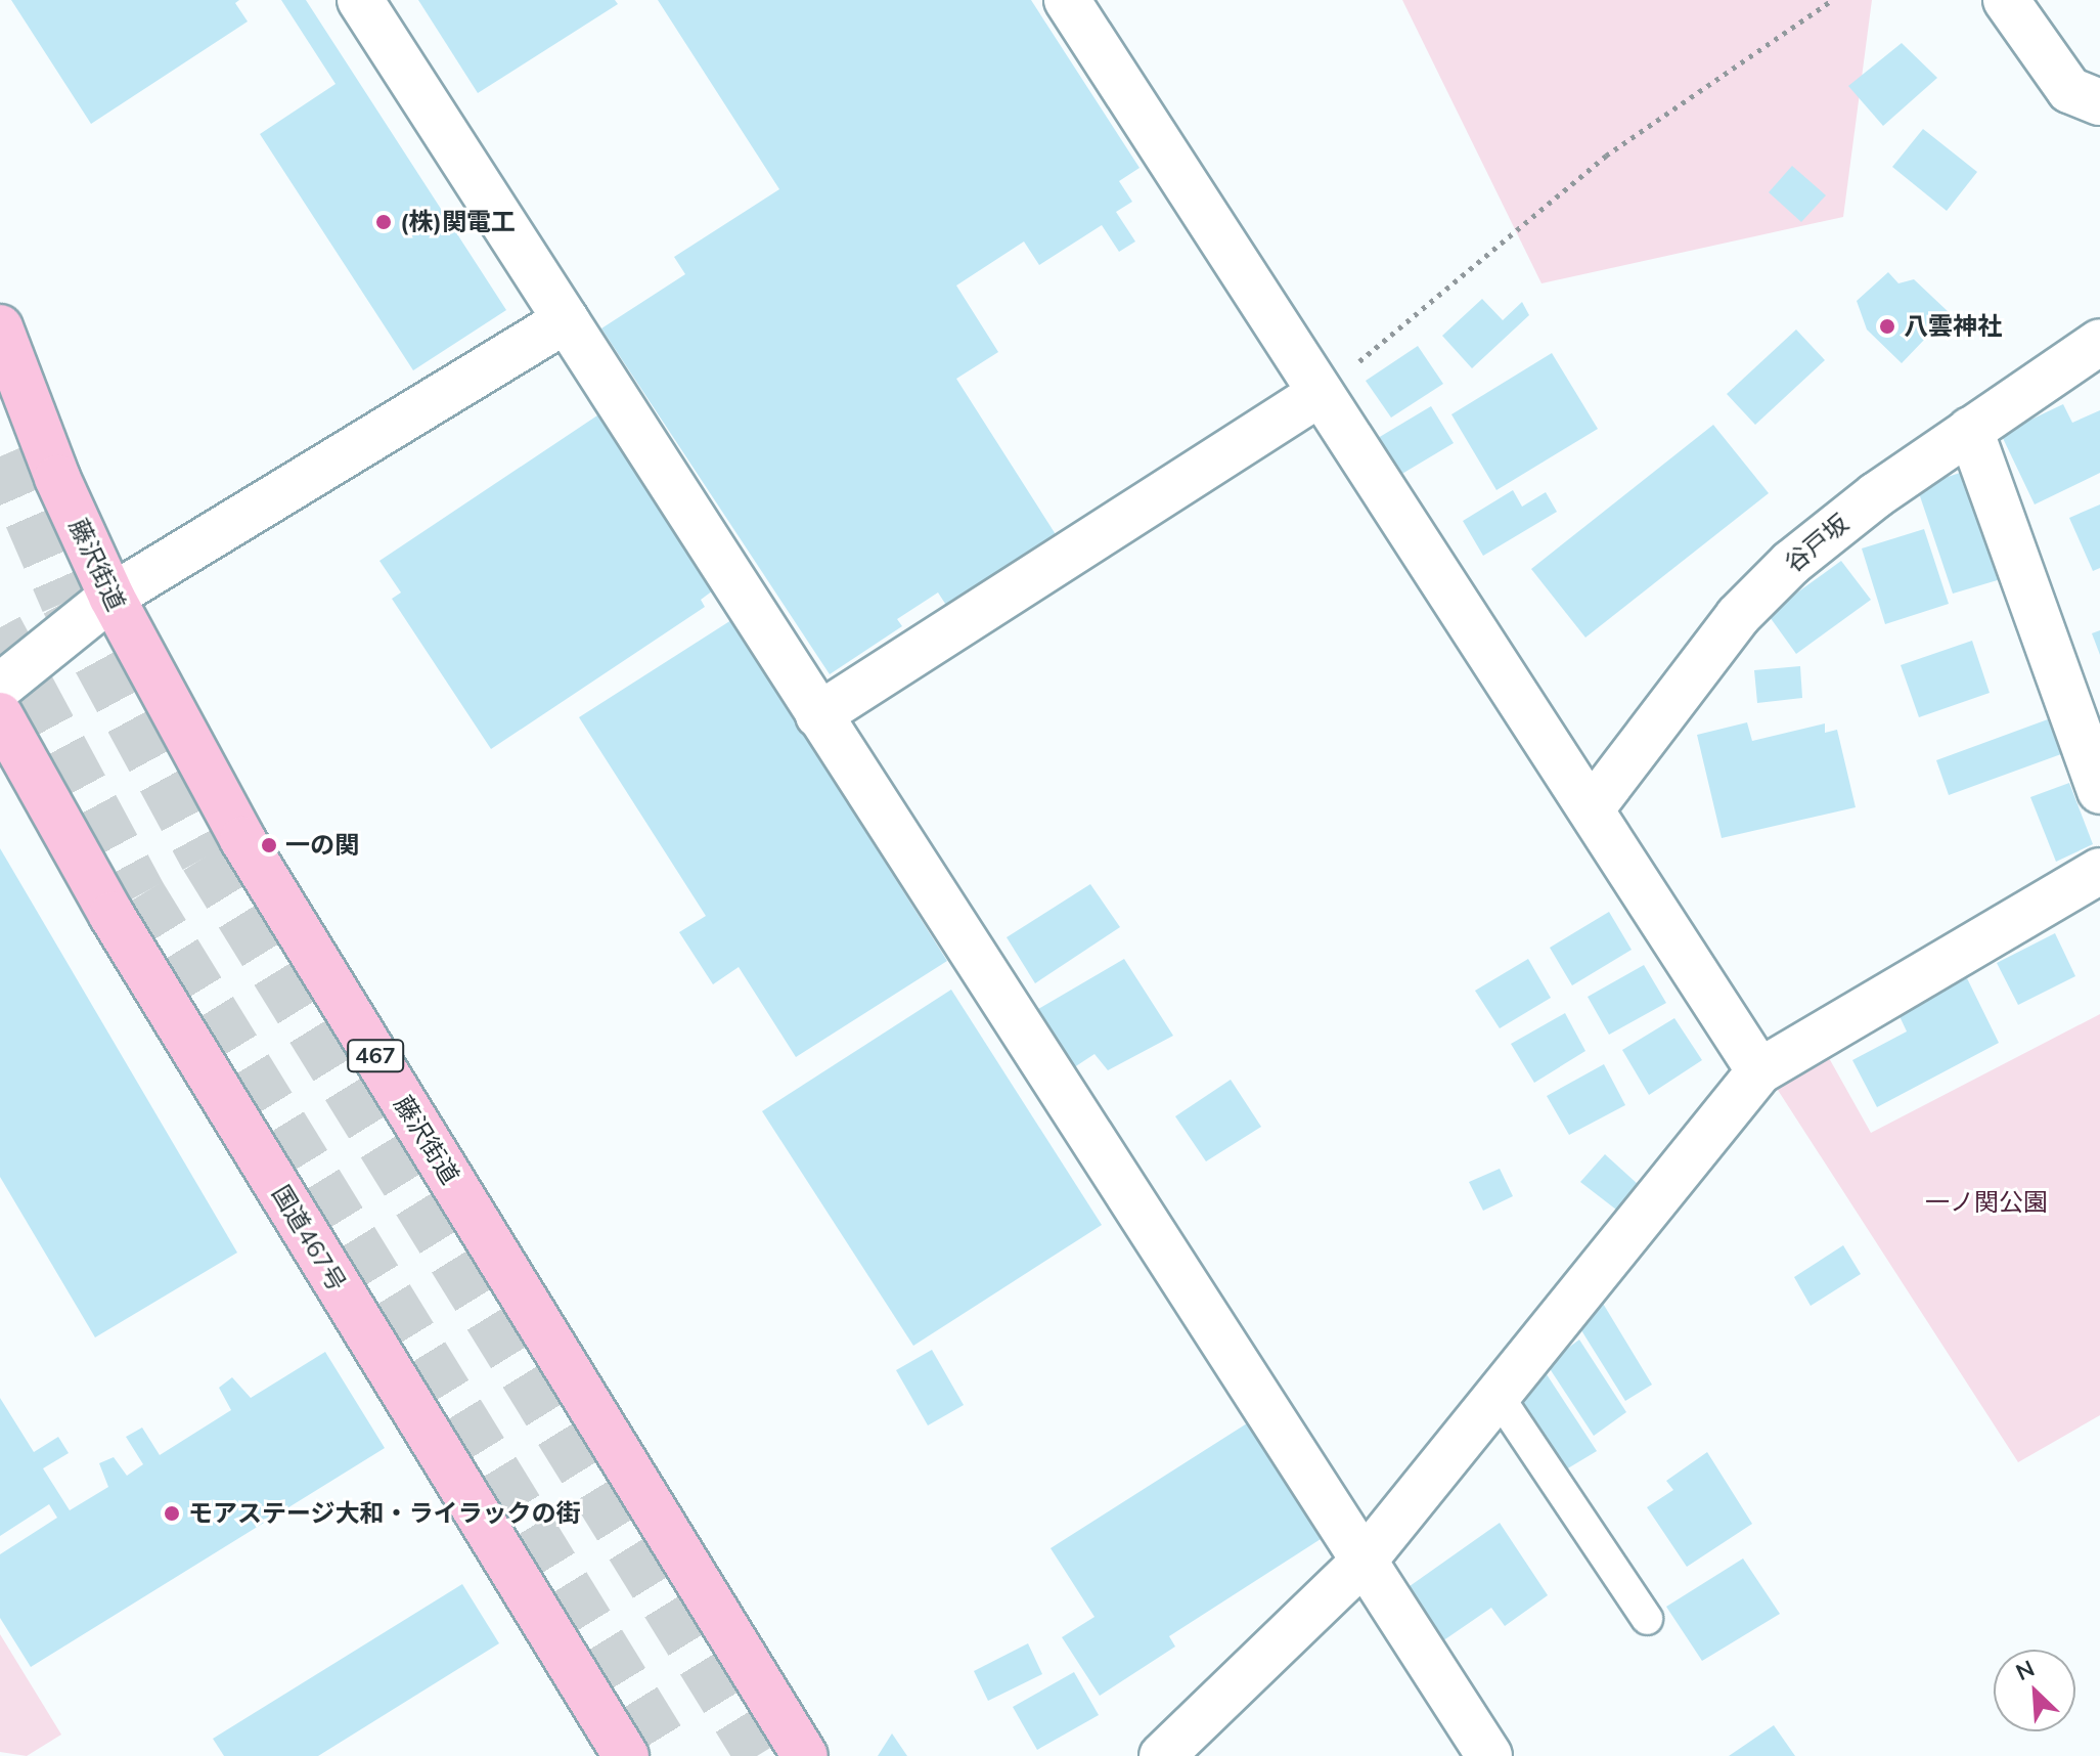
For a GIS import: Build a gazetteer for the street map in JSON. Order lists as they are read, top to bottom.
{
  "streets": {
    "highway": ["藤沢街道", "467", "国道467号"],
    "street": ["谷戸坂"]
  },
  "parks": ["一ノ関公園"],
  "places": [
    "(株)関電工",
    "八雲神社",
    "一の関",
    "モアステージ大和・ライラックの街"
  ],
  "north": "top left"
}
